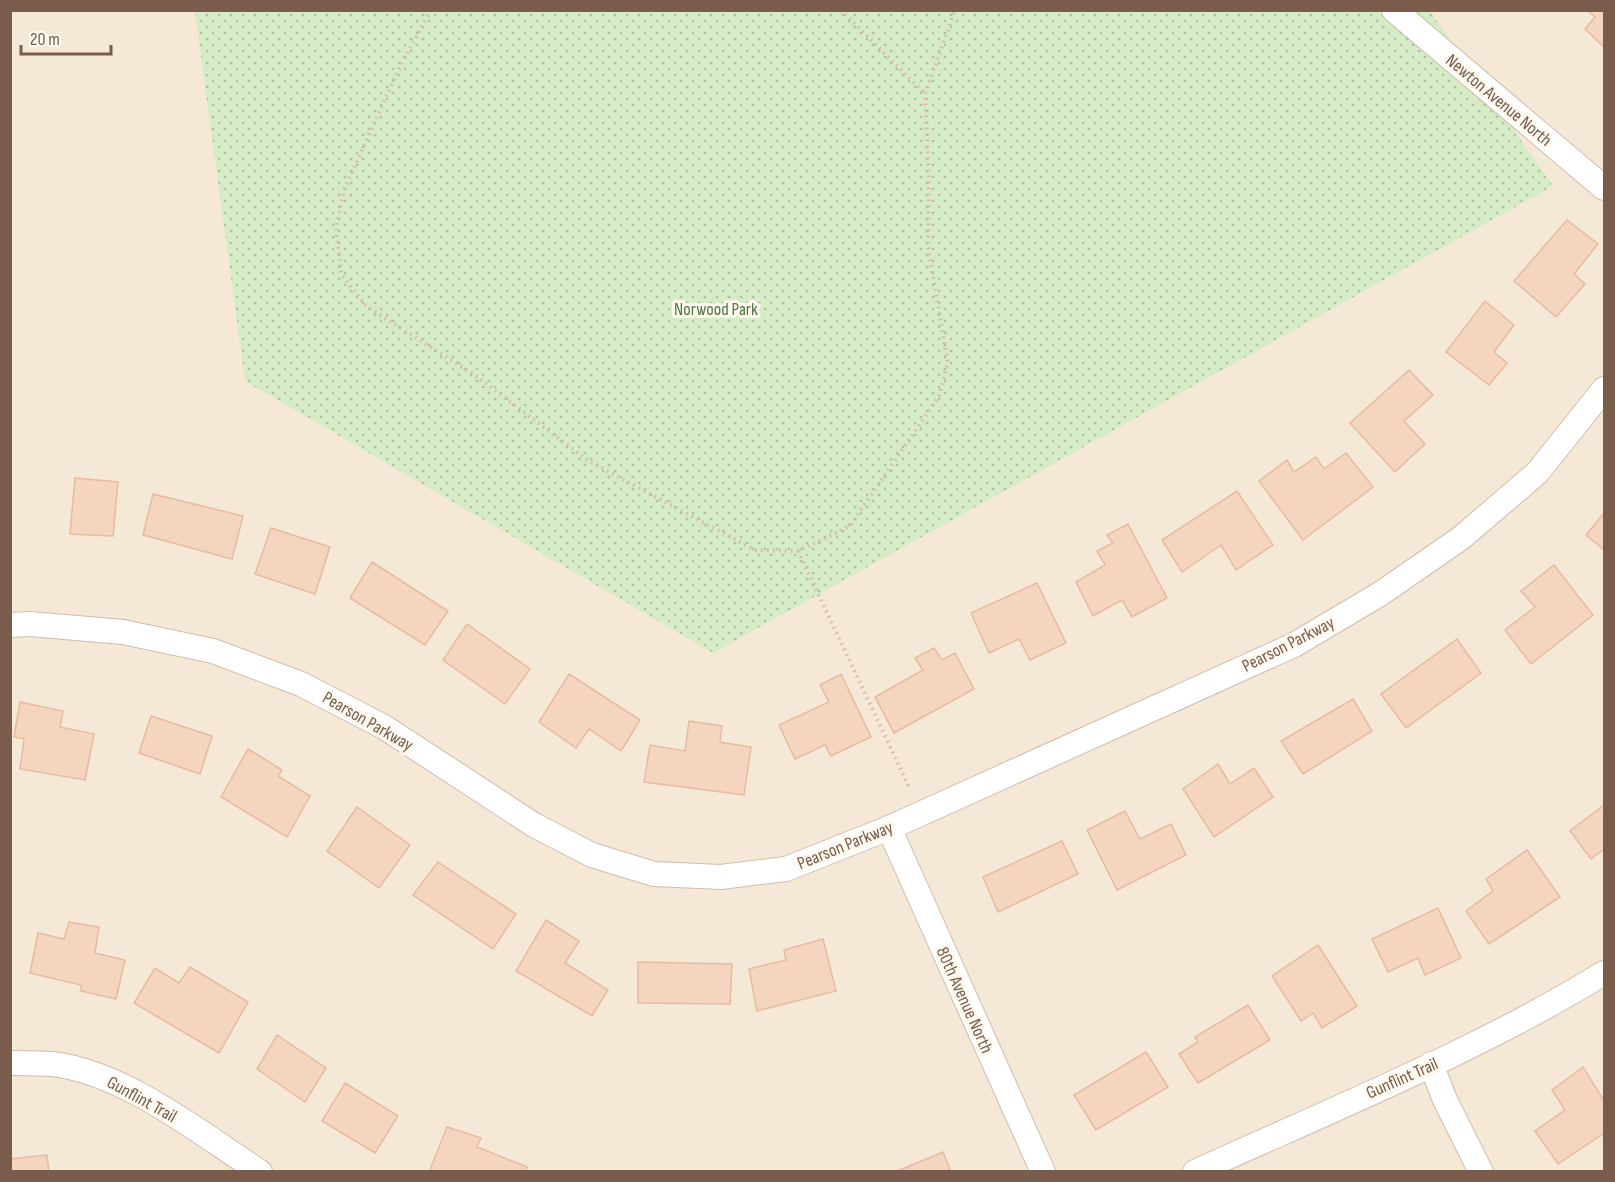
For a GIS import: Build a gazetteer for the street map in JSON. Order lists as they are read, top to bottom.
{
  "streets": {
    "street": [
      "Newton Avenue North",
      "Pearson Parkway",
      "80th Avenue North",
      "Gunflint Trail"
    ]
  },
  "crossings": [
    ["Pearson Parkway", "80th Avenue North"]
  ],
  "parks": ["Norwood Park"],
  "scale_bar": "20 m"
}
